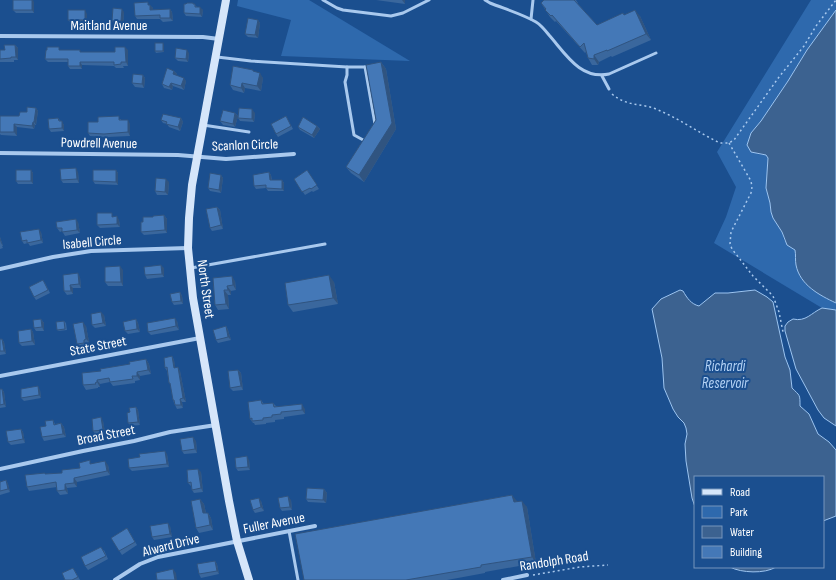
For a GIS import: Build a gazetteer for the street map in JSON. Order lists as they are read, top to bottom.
{
  "streets": {
    "main road": ["North Street"],
    "street": [
      "Maitland Avenue",
      "Powdrell Avenue",
      "Scanlon Circle",
      "Isabell Circle",
      "State Street",
      "Broad Street",
      "Fuller Avenue",
      "Alward Drive",
      "Randolph Road"
    ]
  },
  "crossings": [
    ["Maitland Avenue", "North Street"],
    ["Powdrell Avenue", "Scanlon Circle"],
    ["Powdrell Avenue", "North Street"],
    ["Scanlon Circle", "North Street"],
    ["Isabell Circle", "North Street"],
    ["North Street", "State Street"],
    ["North Street", "Broad Street"],
    ["North Street", "Fuller Avenue"],
    ["North Street", "Alward Drive"],
    ["Fuller Avenue", "Alward Drive"]
  ],
  "water": ["Richardi Reservoir"],
  "legend": [
    "Road",
    "Park",
    "Water",
    "Building"
  ]
}
